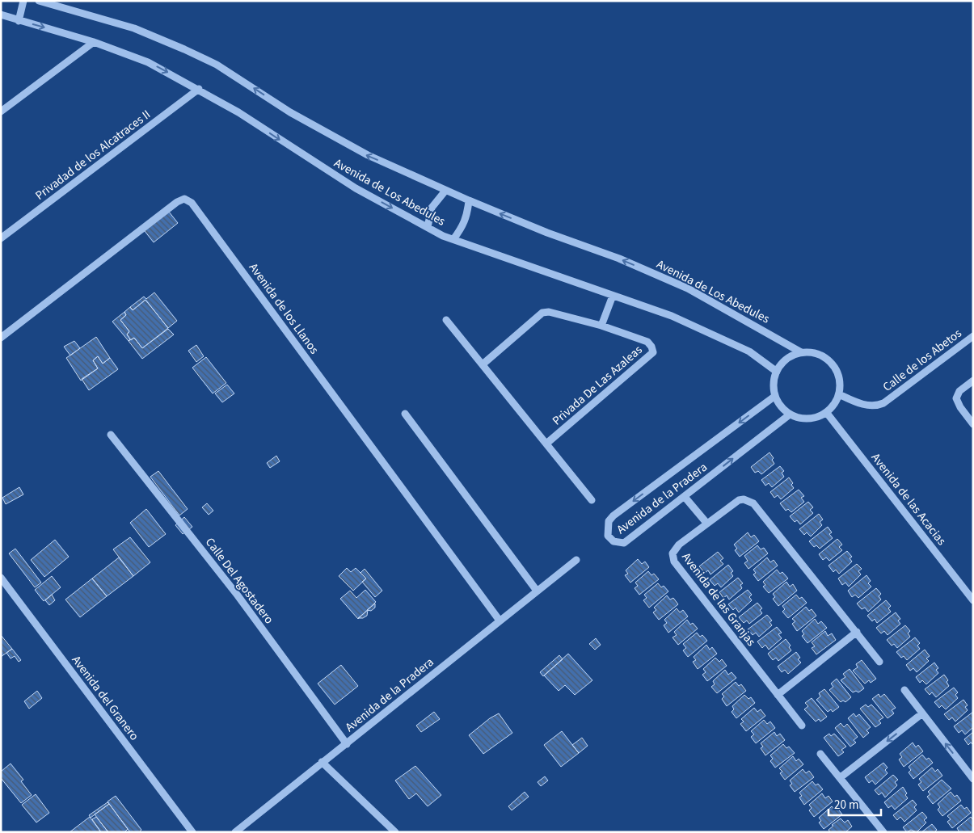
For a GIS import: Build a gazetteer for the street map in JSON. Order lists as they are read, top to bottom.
{
  "streets": {
    "street": [
      "Privadad de los Alcatraces II",
      "Avenida de Los Abedules",
      "Avenida de los Llanos",
      "Calle de los Abetos",
      "Privada De Las Azaleas",
      "Avenida de la Pradera",
      "Avenida de las Acacias",
      "Calle Del Agostadero",
      "Avenida de las Granjas",
      "Avenida del Granero"
    ]
  },
  "crossings": [
    ["Privadad de los Alcatraces II", "Avenida de Los Abedules"],
    ["Avenida de Los Abedules", "Calle de los Abetos"],
    ["Avenida de Los Abedules", "Avenida de la Pradera"],
    ["Avenida de Los Abedules", "Avenida de las Acacias"],
    ["Avenida de los Llanos", "Avenida de la Pradera"],
    ["Calle de los Abetos", "Avenida de la Pradera"],
    ["Calle de los Abetos", "Avenida de las Acacias"],
    ["Avenida de la Pradera", "Avenida de las Acacias"],
    ["Avenida de la Pradera", "Calle Del Agostadero"]
  ],
  "scale_bar": "20 m"
}
